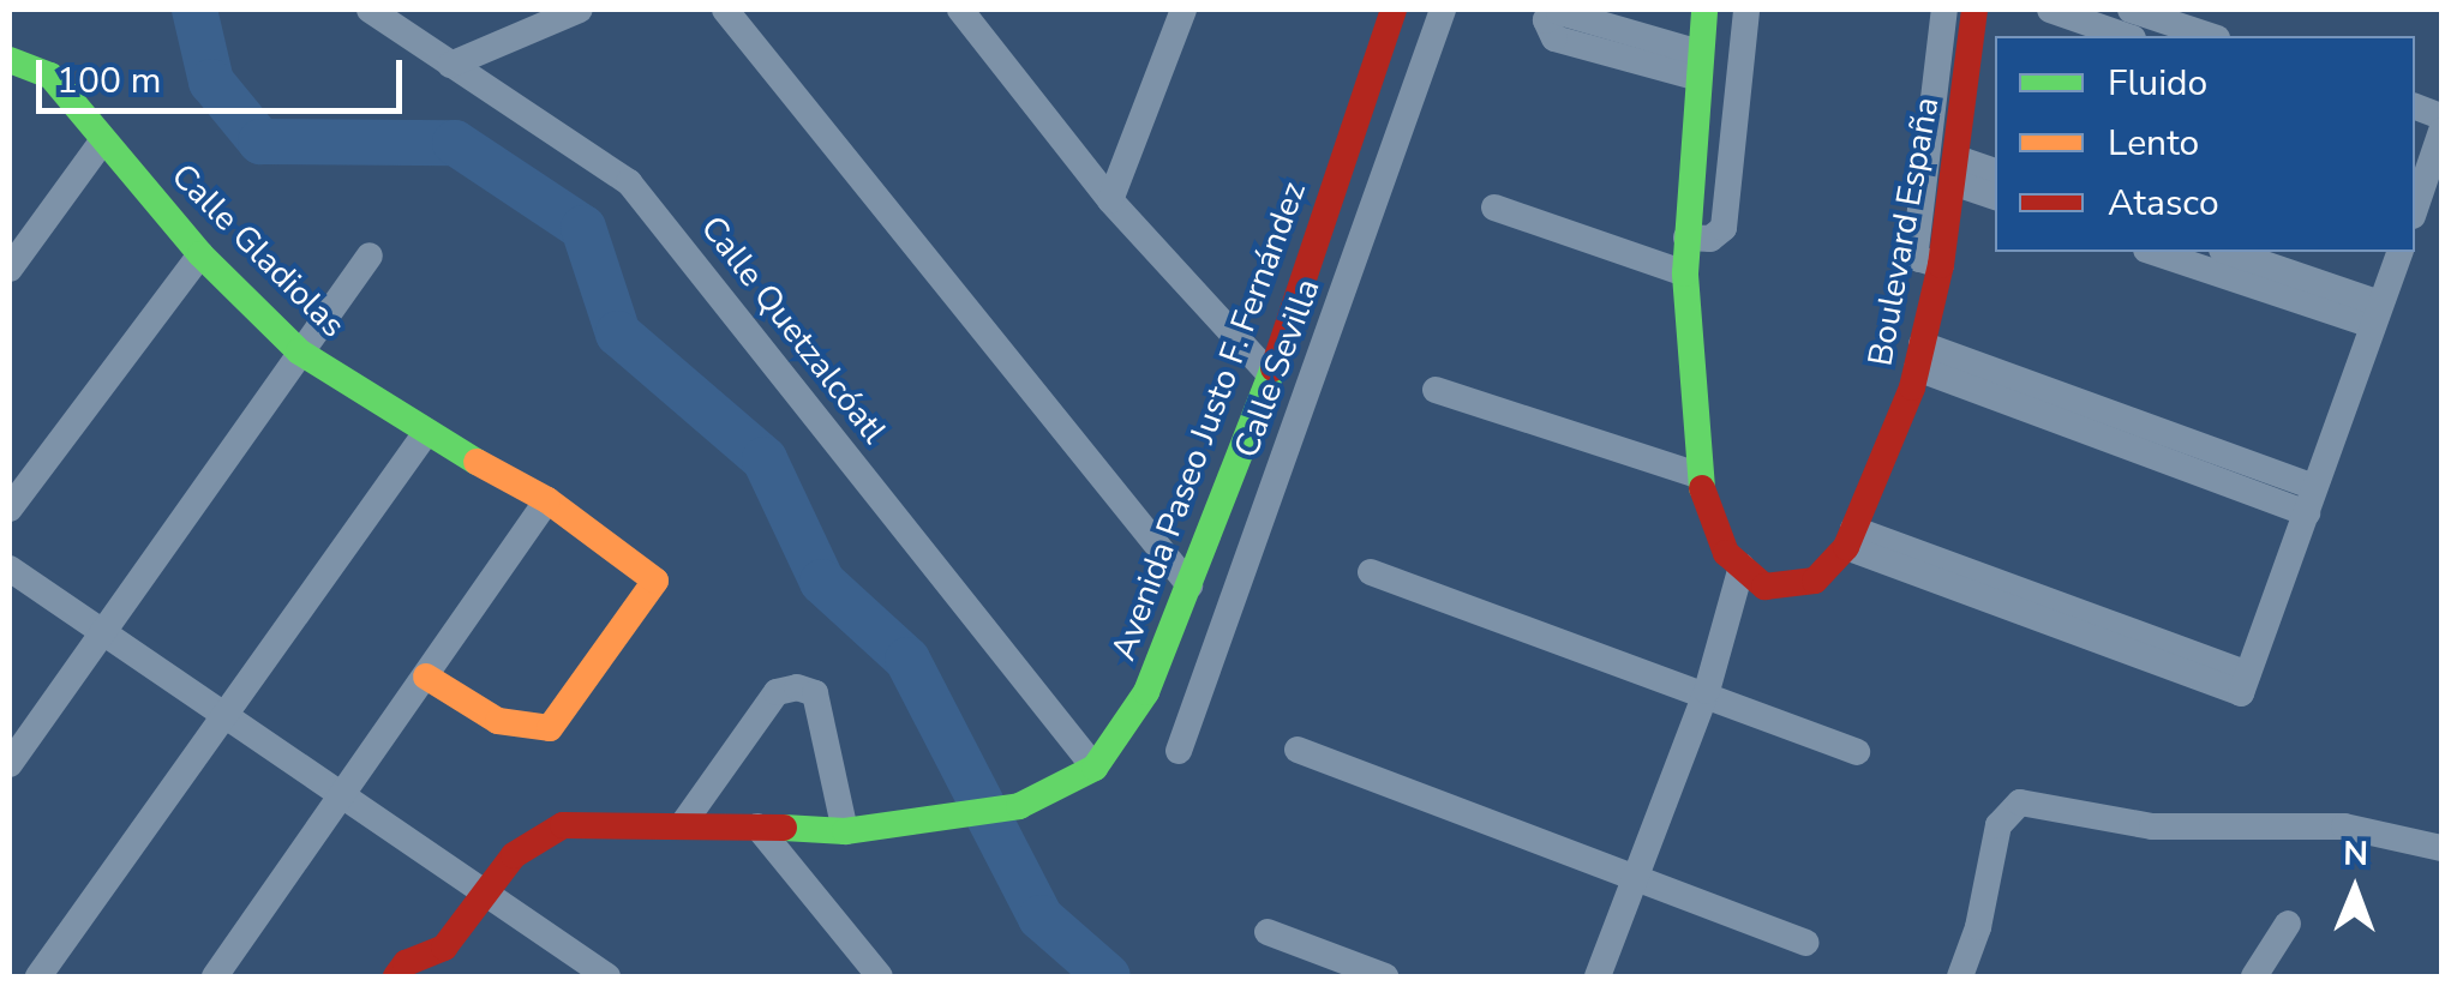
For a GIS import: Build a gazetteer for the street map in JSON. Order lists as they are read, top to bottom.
{
  "streets": {
    "street": [
      "Boulevard España",
      "Calle Gladiolas",
      "Calle Quetzalcóatl",
      "Calle Sevilla",
      "Avenida Paseo Justo F. Fernández"
    ]
  },
  "crossings": [
    ["Calle Quetzalcóatl", "Avenida Paseo Justo F. Fernández"]
  ],
  "legend": ["Fluido", "Lento", "Atasco"],
  "scale_bar": "100 m",
  "north": "top"
}
